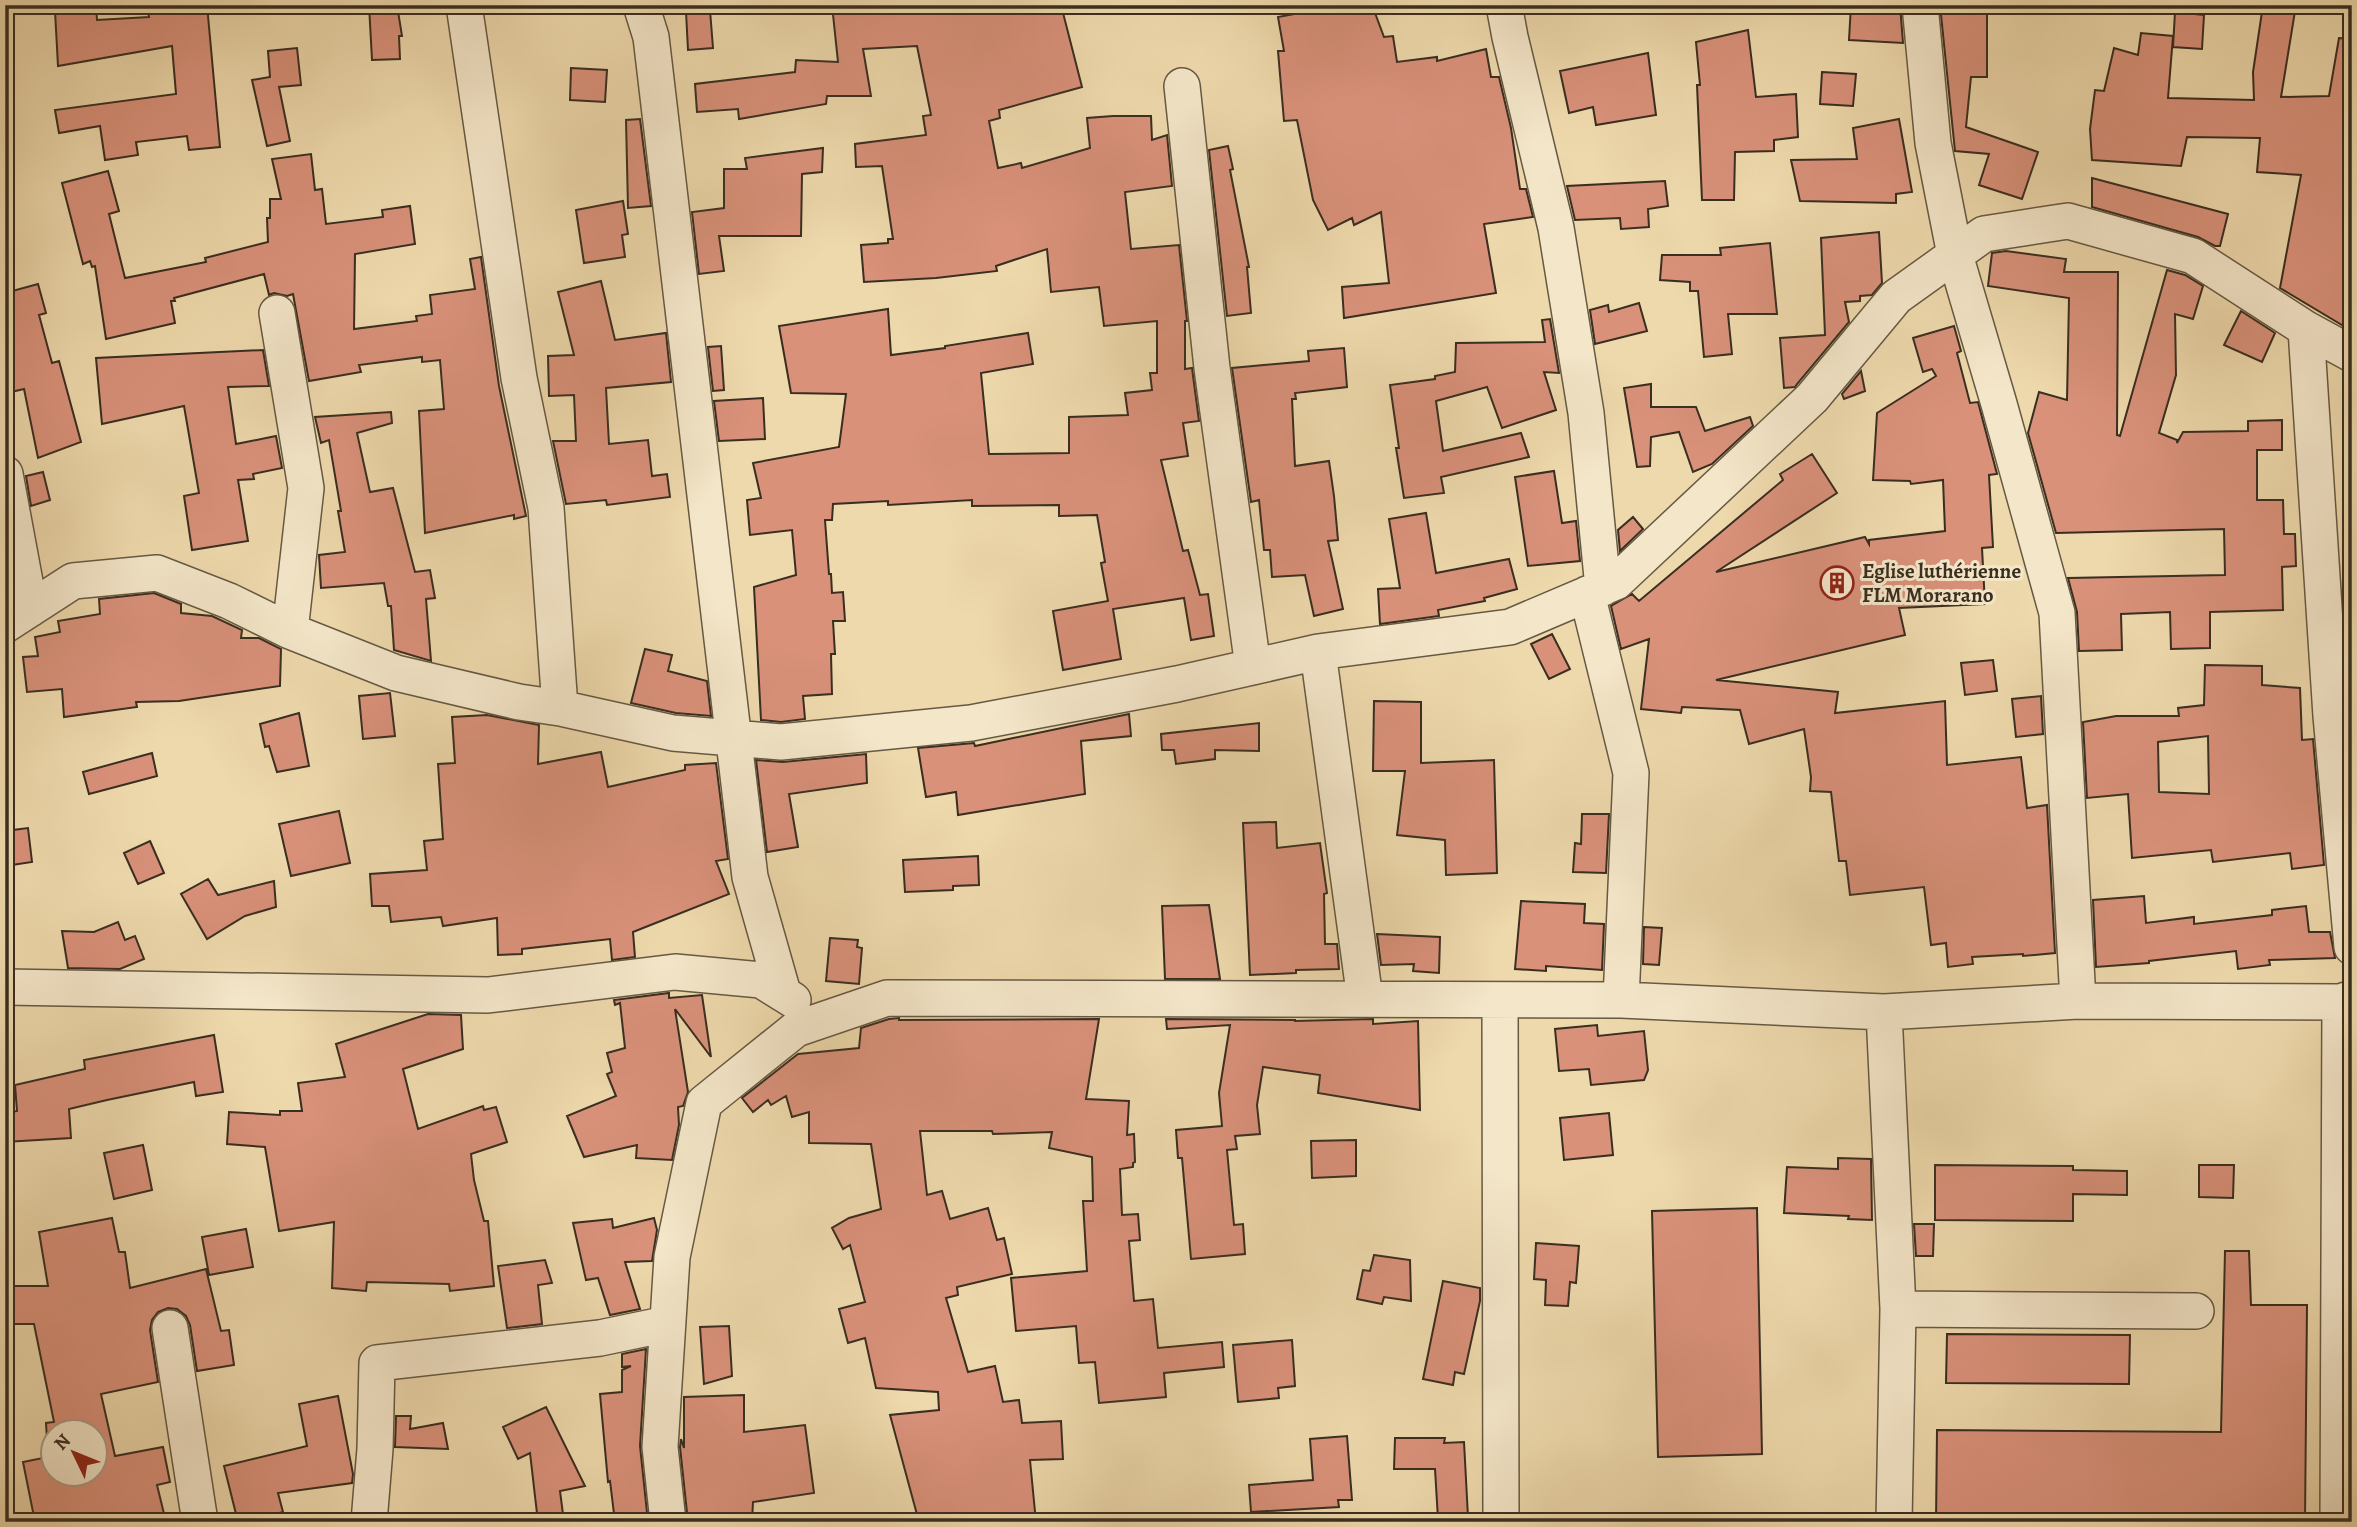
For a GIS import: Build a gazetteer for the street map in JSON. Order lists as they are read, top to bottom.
{
  "places": {
    "building": ["Eglise luthérienne FLM Morarano"]
  },
  "north": "top left"
}
